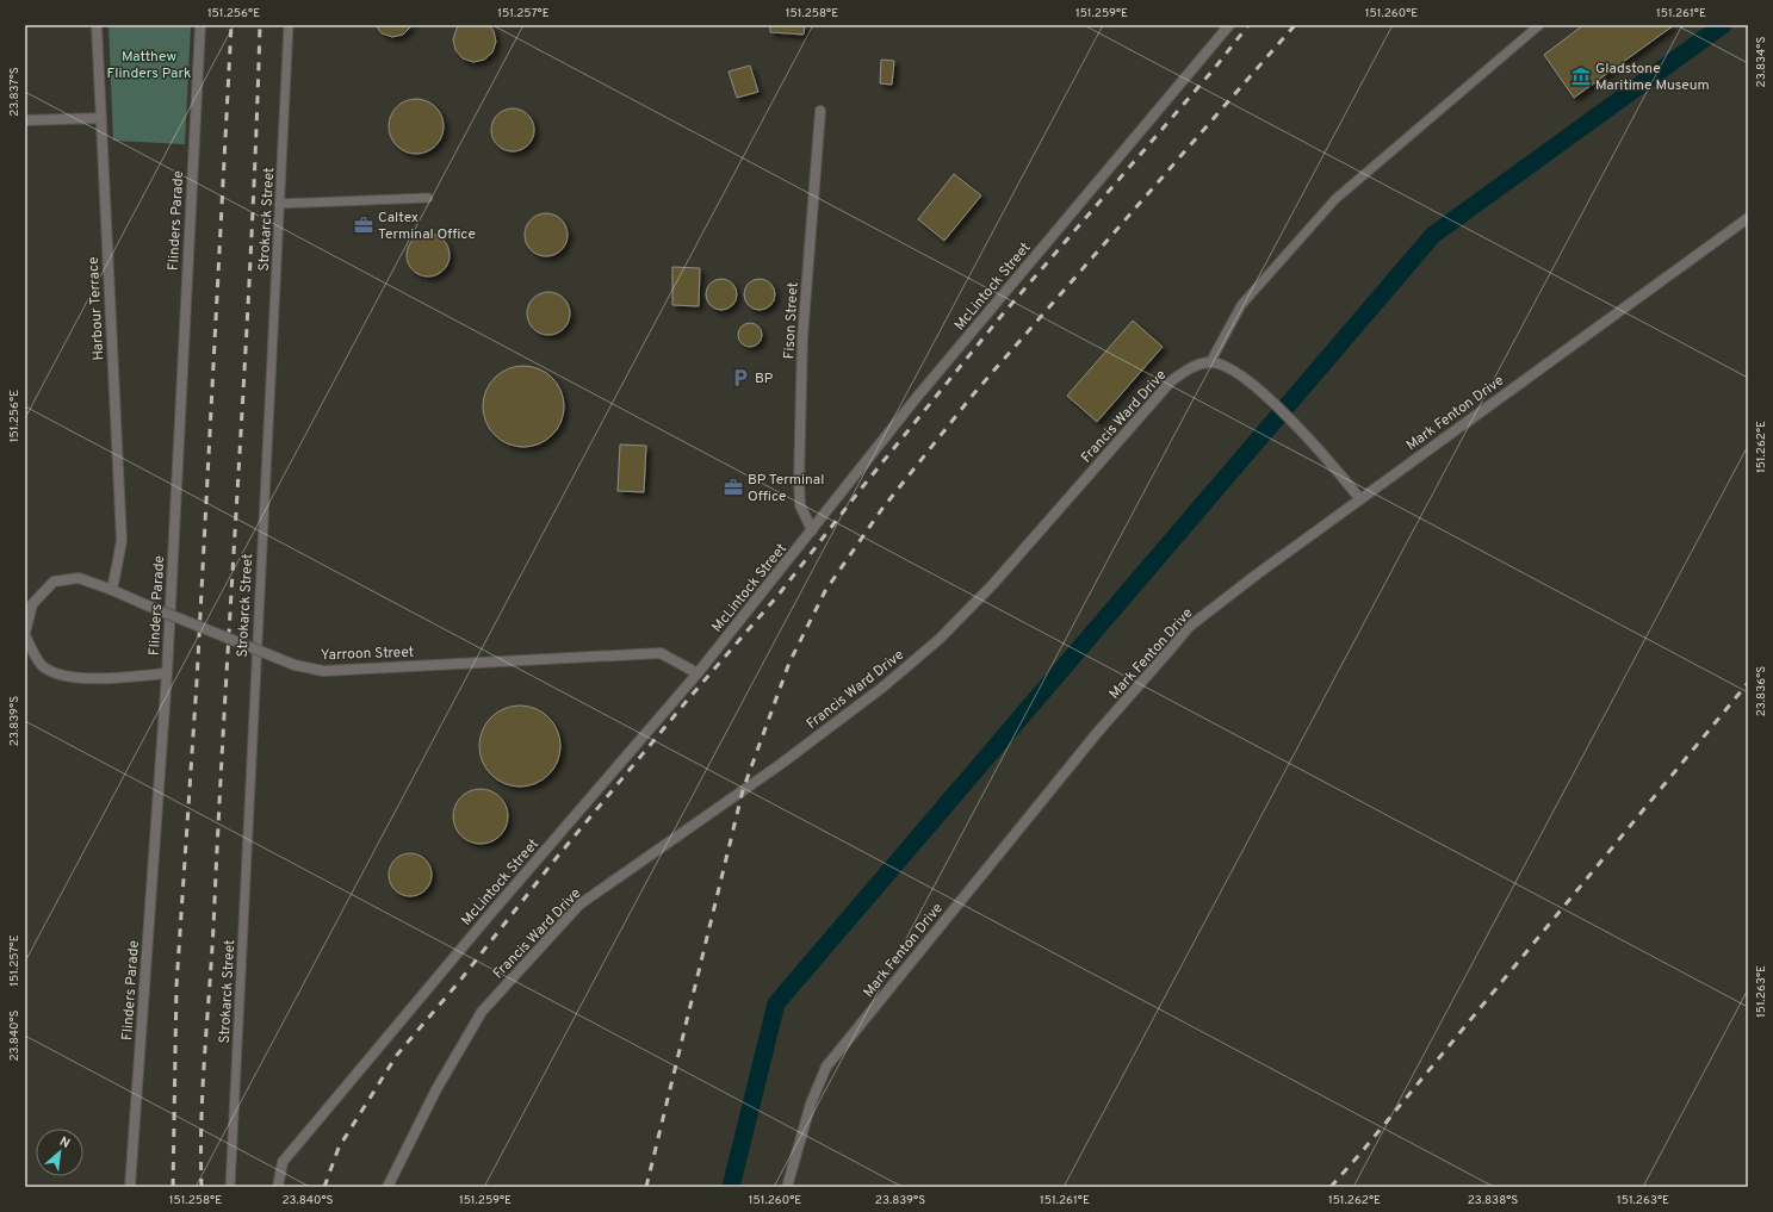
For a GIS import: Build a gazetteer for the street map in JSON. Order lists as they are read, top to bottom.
{
  "streets": {
    "street": [
      "Flinders Parade",
      "McLintock Street",
      "Harbour Terrace",
      "Fison Street",
      "Mark Fenton Drive",
      "Francis Ward Drive",
      "Yarroon Street"
    ],
    "lane": ["Strokarck Street"]
  },
  "crossings": [
    ["Flinders Parade", "Yarroon Street"],
    ["McLintock Street", "Fison Street"],
    ["McLintock Street", "Yarroon Street"],
    ["Harbour Terrace", "Yarroon Street"]
  ],
  "parks": ["Matthew Flinders Park"],
  "places": {
    "museum": ["Gladstone Maritime Museum"],
    "office": ["Caltex Terminal Office", "BP Terminal Office"],
    "parking": ["BP"]
  },
  "north": "top right",
  "coordinates": [
    "151.256°E",
    "151.257°E",
    "151.258°E",
    "151.259°E",
    "151.260°E",
    "151.261°E",
    "23.834°S",
    "23.837°S",
    "151.262°E",
    "23.836°S",
    "23.839°S",
    "151.263°E",
    "23.840°S",
    "23.838°S"
  ]
}
